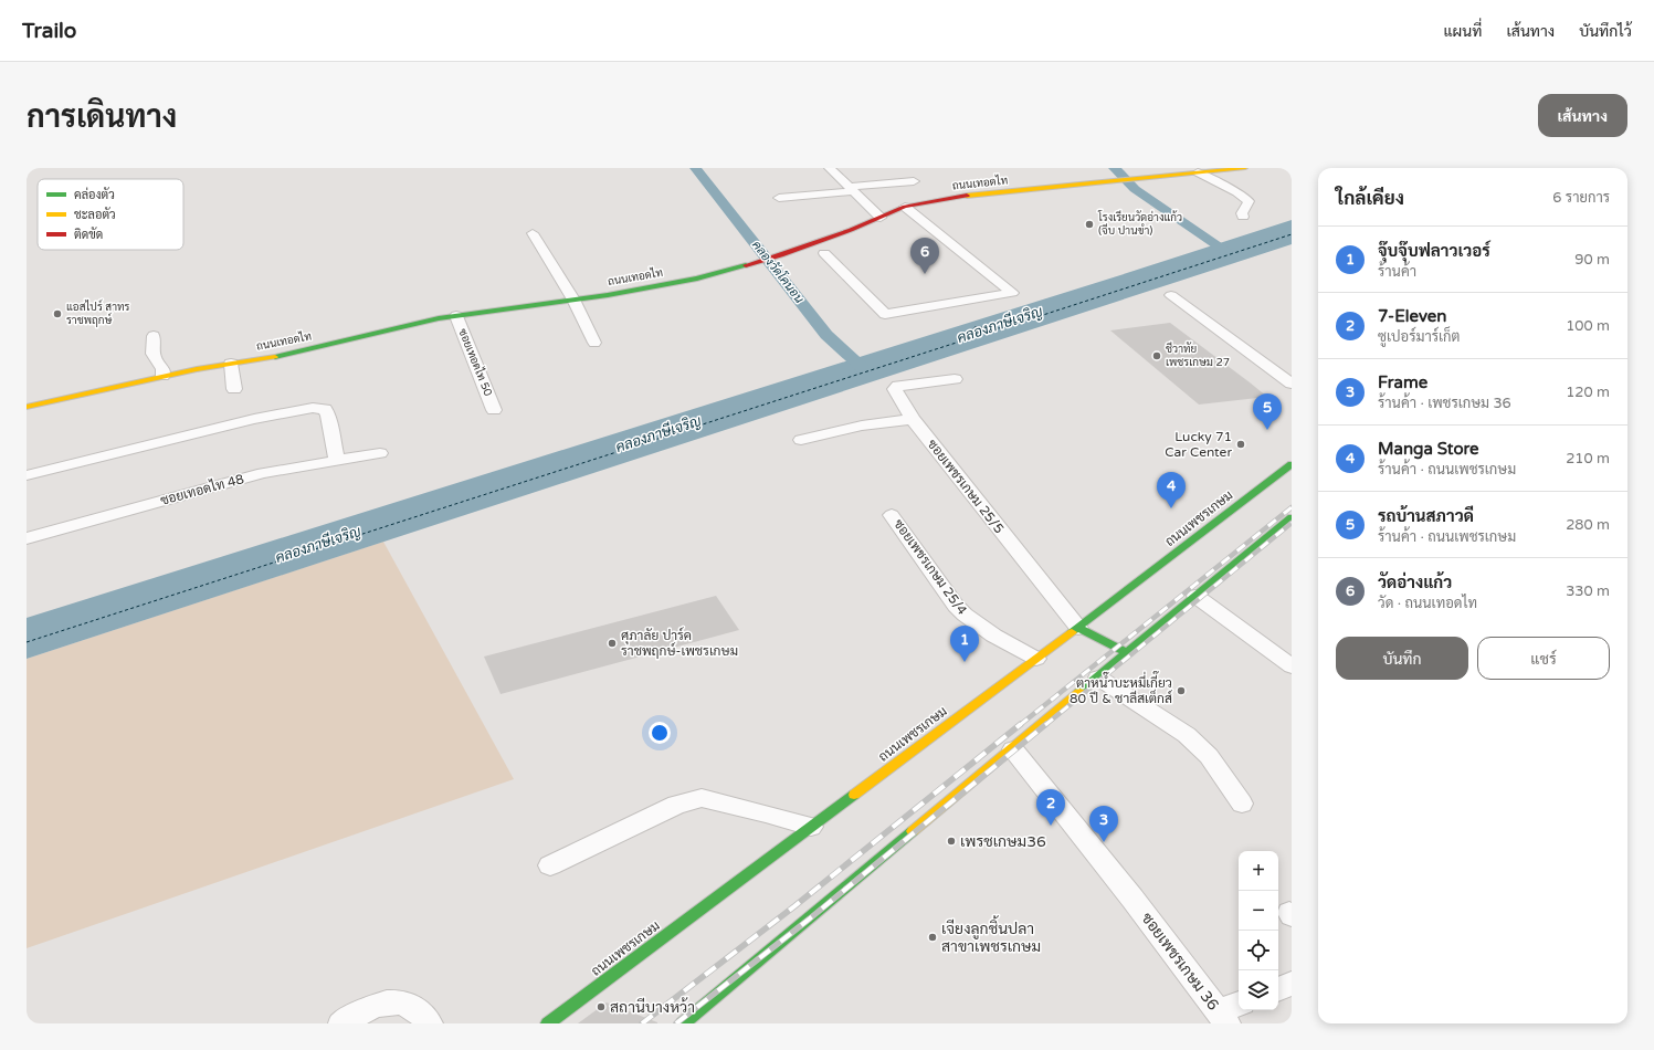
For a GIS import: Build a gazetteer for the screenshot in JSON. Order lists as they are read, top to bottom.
{
  "streets": {
    "main road": ["ถนนเทอดไท", "ถนนเพชรเกษม"],
    "street": [
      "ซอยเทอดไท 50",
      "ซอยเพชรเกษม 25/5",
      "ซอยเทอดไท 48",
      "ซอยเพชรเกษม 25/4",
      "ซอยเพชรเกษม 36"
    ]
  },
  "crossings": [
    ["ถนนเทอดไท", "ซอยเทอดไท 50"],
    ["ซอยเพชรเกษม 25/5", "ถนนเพชรเกษม"],
    ["ถนนเพชรเกษม", "ซอยเพชรเกษม 25/4"]
  ],
  "water": ["คลองวัดโคนอน", "คลองภาษีเจริญ"],
  "places": [
    "โรงเรียนวัดอ่างแก้ว (จีบ ปานขำ)",
    "แอสไปร์ สาทร ราชพฤกษ์",
    "ชีวาทัย เพชรเกษม 27",
    "Lucky 71 Car Center",
    "ศุภาลัย ปาร์ค ราชพฤกษ์-เพชรเกษม",
    "ตาหน๊ำบะหมี่เกี๊ยว 80 ปี & ชาลีสเต็กส์",
    "เพรชเกษม36",
    "เจียงลูกชิ้นปลา สาขาเพชรเกษม",
    "สถานีบางหว้า"
  ],
  "legend": ["คล่องตัว", "ชะลอตัว", "ติดขัด"],
  "page": {
    "header": "Trailo",
    "nav": ["แผนที่", "เส้นทาง", "บันทึกไว้"],
    "title": "การเดินทาง",
    "buttons": [
      "เส้นทาง",
      ["บันทึก", "แชร์"]
    ],
    "heading": ["ใกล้เคียง", "6 รายการ"],
    "list": [
      {
        "mark": "1",
        "name": "จุ๊บจุ๊บฟลาวเวอร์",
        "note": "ร้านค้า",
        "value": "90 m"
      },
      {
        "mark": "2",
        "name": "7-Eleven",
        "note": "ซูเปอร์มาร์เก็ต",
        "value": "100 m"
      },
      {
        "mark": "3",
        "name": "Frame",
        "note": "ร้านค้า · เพชรเกษม 36",
        "value": "120 m"
      },
      {
        "mark": "4",
        "name": "Manga Store",
        "note": "ร้านค้า · ถนนเพชรเกษม",
        "value": "210 m"
      },
      {
        "mark": "5",
        "name": "รถบ้านสภาวดี",
        "note": "ร้านค้า · ถนนเพชรเกษม",
        "value": "280 m"
      },
      {
        "mark": "6",
        "name": "วัดอ่างแก้ว",
        "note": "วัด · ถนนเทอดไท",
        "value": "330 m"
      }
    ],
    "pins": [
      "6",
      "5",
      "4",
      "1",
      "2",
      "3"
    ],
    "map_buttons": ["+", "−"]
  }
}
